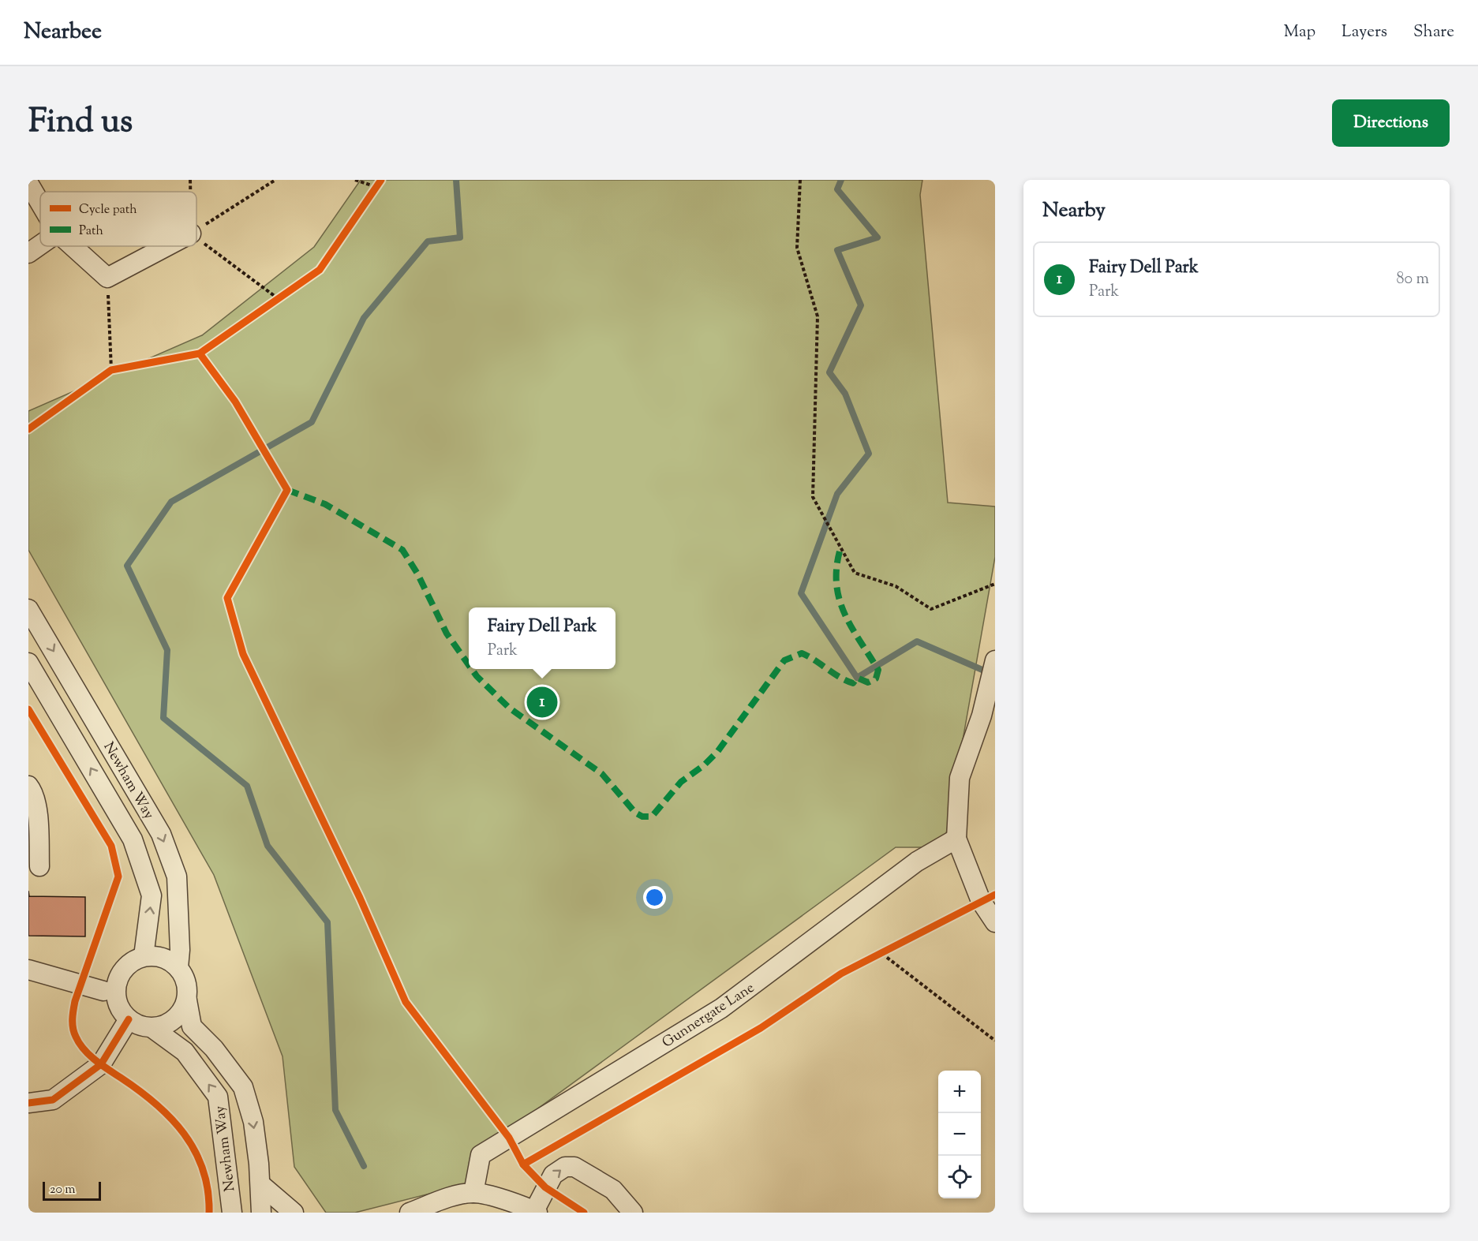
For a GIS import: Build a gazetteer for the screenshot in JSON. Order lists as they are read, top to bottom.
{
  "streets": {
    "street": ["Newham Way", "Gunnergate Lane"]
  },
  "legend": ["Cycle path", "Path"],
  "scale_bar": "20 m",
  "page": {
    "header": "Nearbee",
    "nav": ["Map", "Layers", "Share"],
    "title": "Find us",
    "buttons": "Directions",
    "heading": "Nearby",
    "list": [
      {
        "mark": "1",
        "name": "Fairy Dell Park",
        "note": "Park",
        "value": "80 m"
      }
    ],
    "popup": ["Fairy Dell Park", "Park"],
    "pins": "1",
    "map_buttons": ["+", "−"],
    "scale": "20 m"
  }
}
